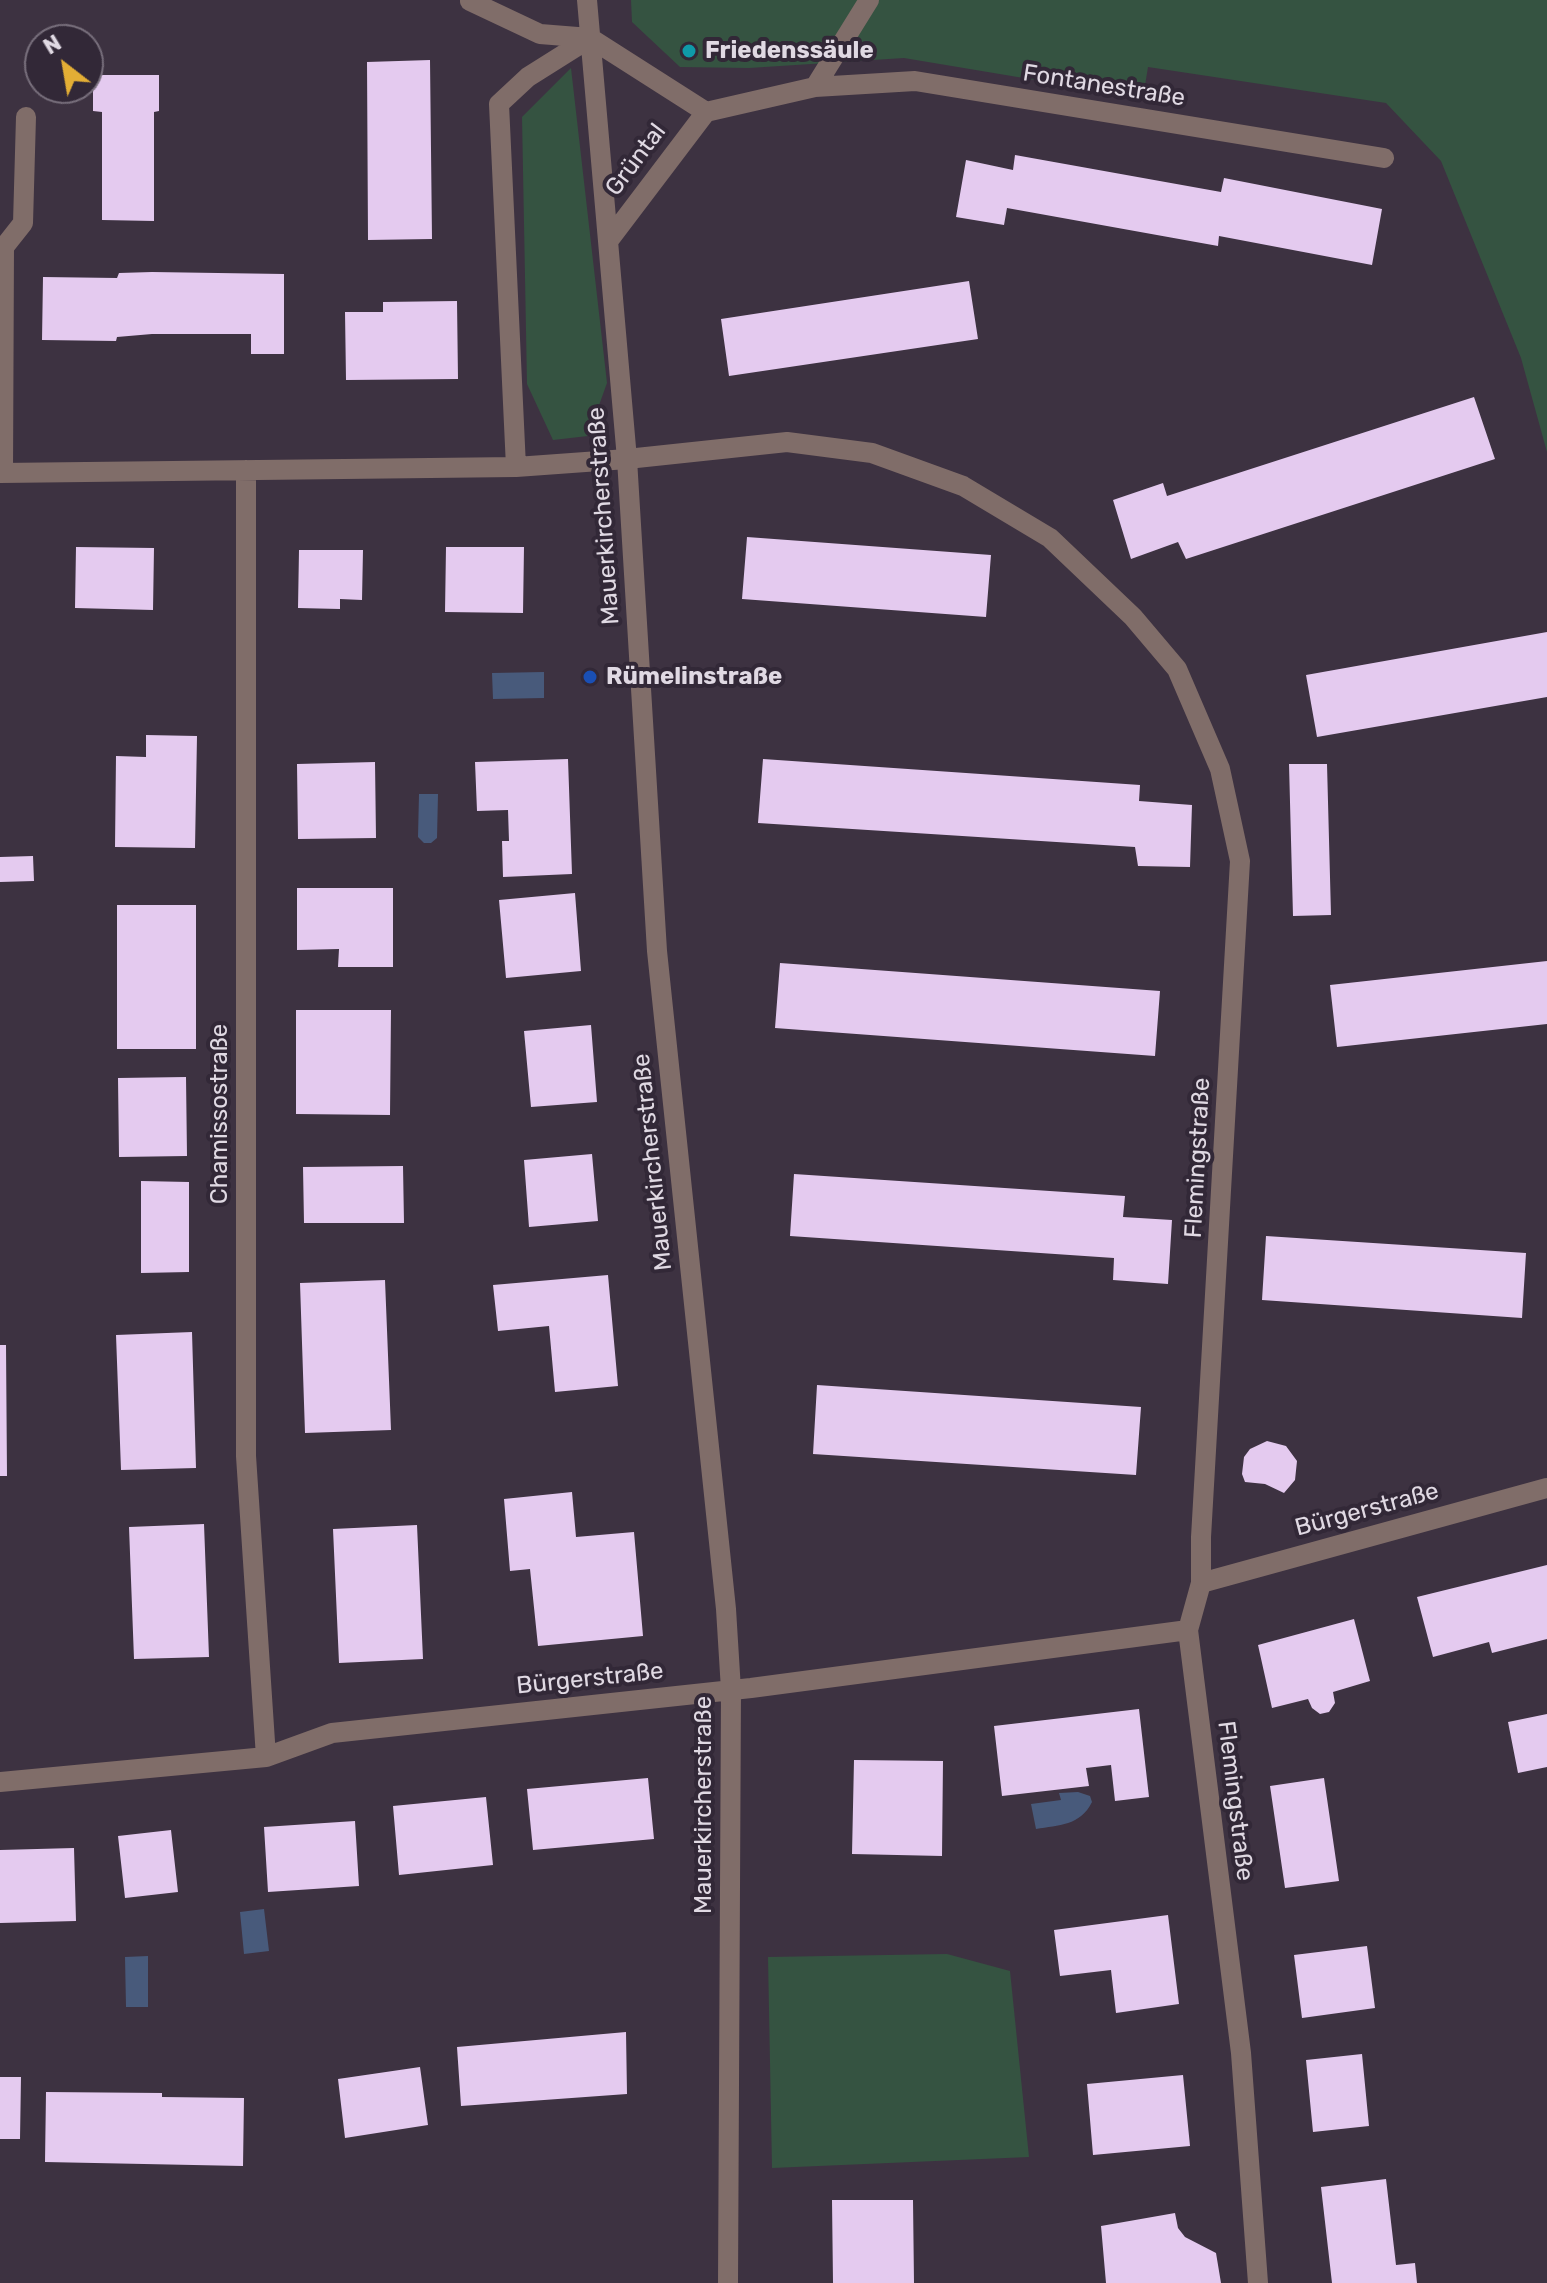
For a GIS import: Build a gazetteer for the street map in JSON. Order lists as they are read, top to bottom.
{
  "streets": {
    "street": [
      "Fontanestraße",
      "Grüntal",
      "Mauerkircherstraße",
      "Chamissostraße",
      "Flemingstraße",
      "Bürgerstraße"
    ]
  },
  "crossings": [
    ["Grüntal", "Mauerkircherstraße"],
    ["Mauerkircherstraße", "Flemingstraße"],
    ["Mauerkircherstraße", "Bürgerstraße"],
    ["Chamissostraße", "Bürgerstraße"],
    ["Flemingstraße", "Bürgerstraße"]
  ],
  "places": ["Friedenssäule", "Rümelinstraße"],
  "north": "top left"
}
